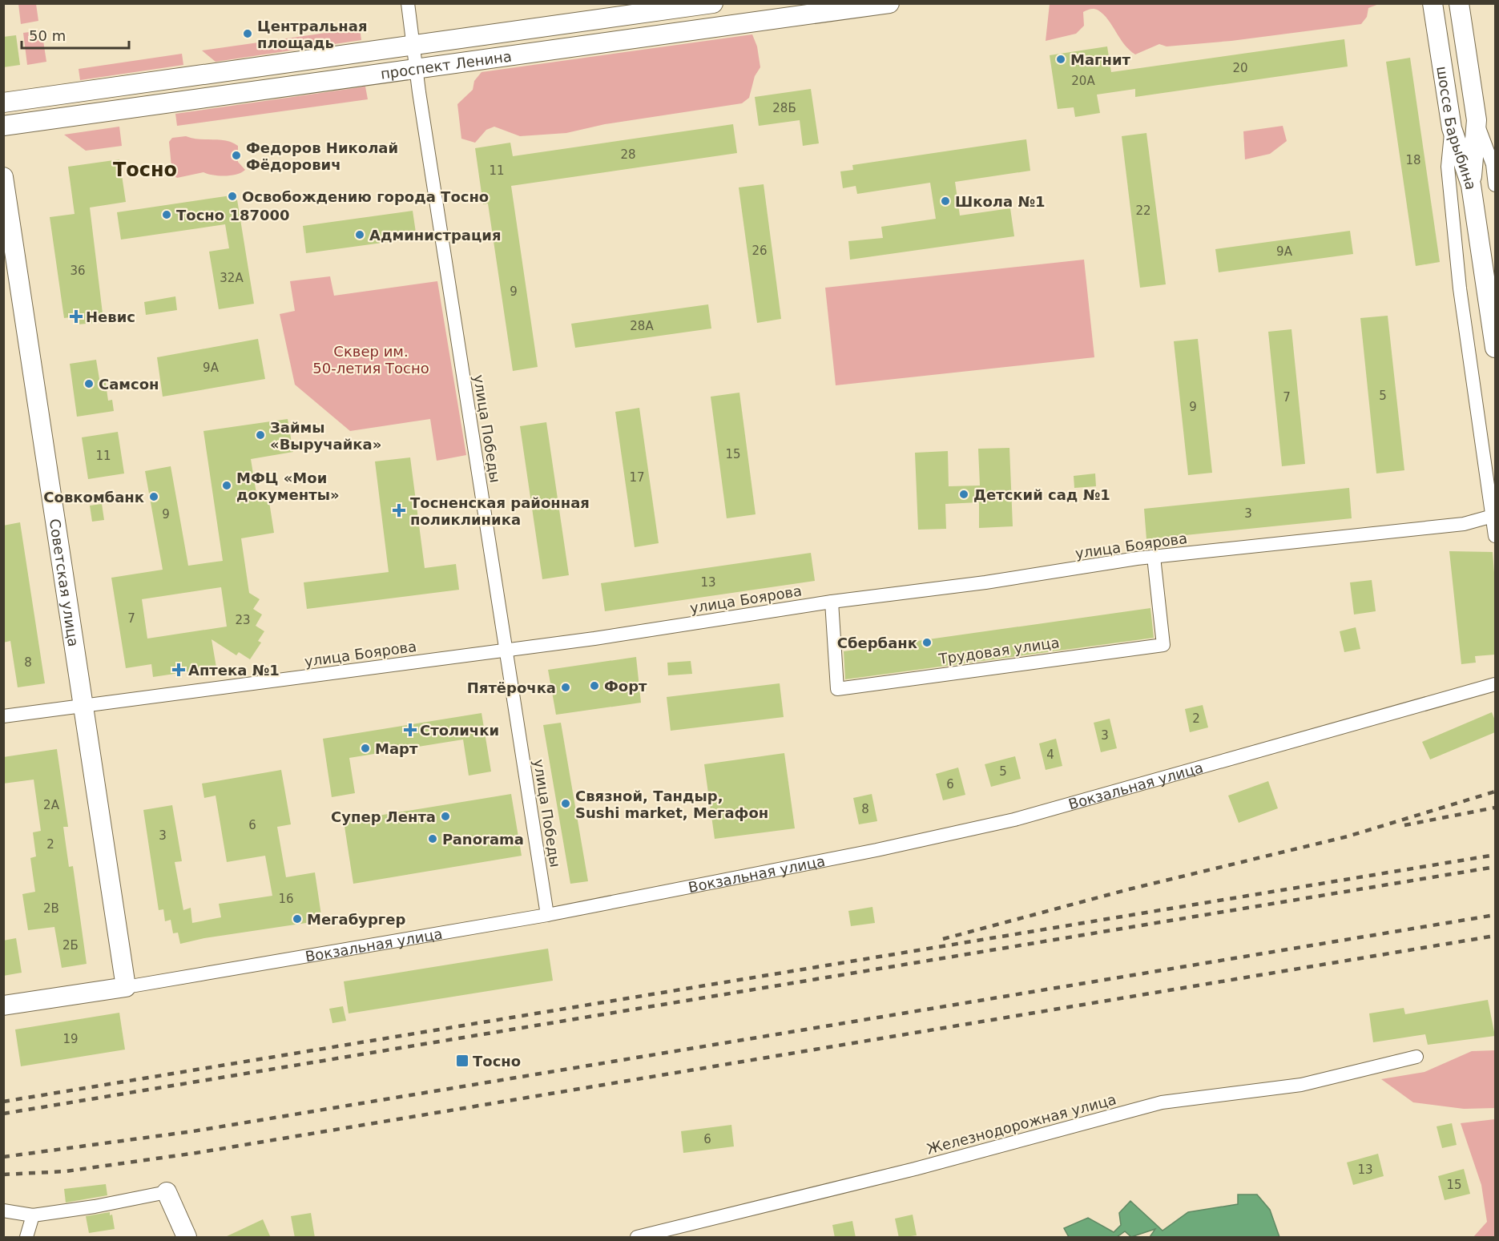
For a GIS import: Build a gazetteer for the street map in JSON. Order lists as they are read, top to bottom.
{
  "streets": {
    "main road": [
      "проспект Ленина",
      "шоссе Барыбина",
      "Советская улица",
      "Вокзальная улица"
    ],
    "street": [
      "улица Победы",
      "улица Боярова",
      "Трудовая улица",
      "Железнодорожная улица"
    ]
  },
  "crossings": [
    ["проспект Ленина", "улица Победы"],
    ["улица Победы", "улица Боярова"],
    ["улица Победы", "Вокзальная улица"],
    ["улица Боярова", "Советская улица"],
    ["улица Боярова", "Трудовая улица"],
    ["Советская улица", "Вокзальная улица"]
  ],
  "districts": ["Тосно"],
  "parks": ["Сквер им. 50-летия Тосно"],
  "places": {
    "other": [
      "Центральная площадь",
      "Магнит",
      "Федоров Николай Фёдорович",
      "Освобождению города Тосно",
      "Школа №1",
      "Тосно 187000",
      "Администрация",
      "Самсон",
      "Займы «Выручайка»",
      "МФЦ «Мои документы»",
      "Детский сад №1",
      "Совкомбанк",
      "Сбербанк",
      "Форт",
      "Пятёрочка",
      "Март",
      "Связной, Тандыр, Sushi market, Мегафон",
      "Супер Лента",
      "Panorama",
      "Мегабургер"
    ],
    "health": [
      "Невис",
      "Тосненская районная поликлиника",
      "Аптека №1",
      "Столички"
    ],
    "transit": ["Тосно"]
  },
  "house_numbers": [
    "20",
    "20А",
    "28Б",
    "28",
    "18",
    "11",
    "22",
    "26",
    "9А",
    "36",
    "32А",
    "9",
    "28А",
    "9А",
    "5",
    "7",
    "9",
    "15",
    "11",
    "17",
    "3",
    "9",
    "13",
    "7",
    "23",
    "8",
    "2",
    "3",
    "4",
    "5",
    "6",
    "2А",
    "8",
    "6",
    "3",
    "2",
    "16",
    "2В",
    "2Б",
    "19",
    "6",
    "13",
    "15"
  ],
  "scale_bar": "50 m"
}
